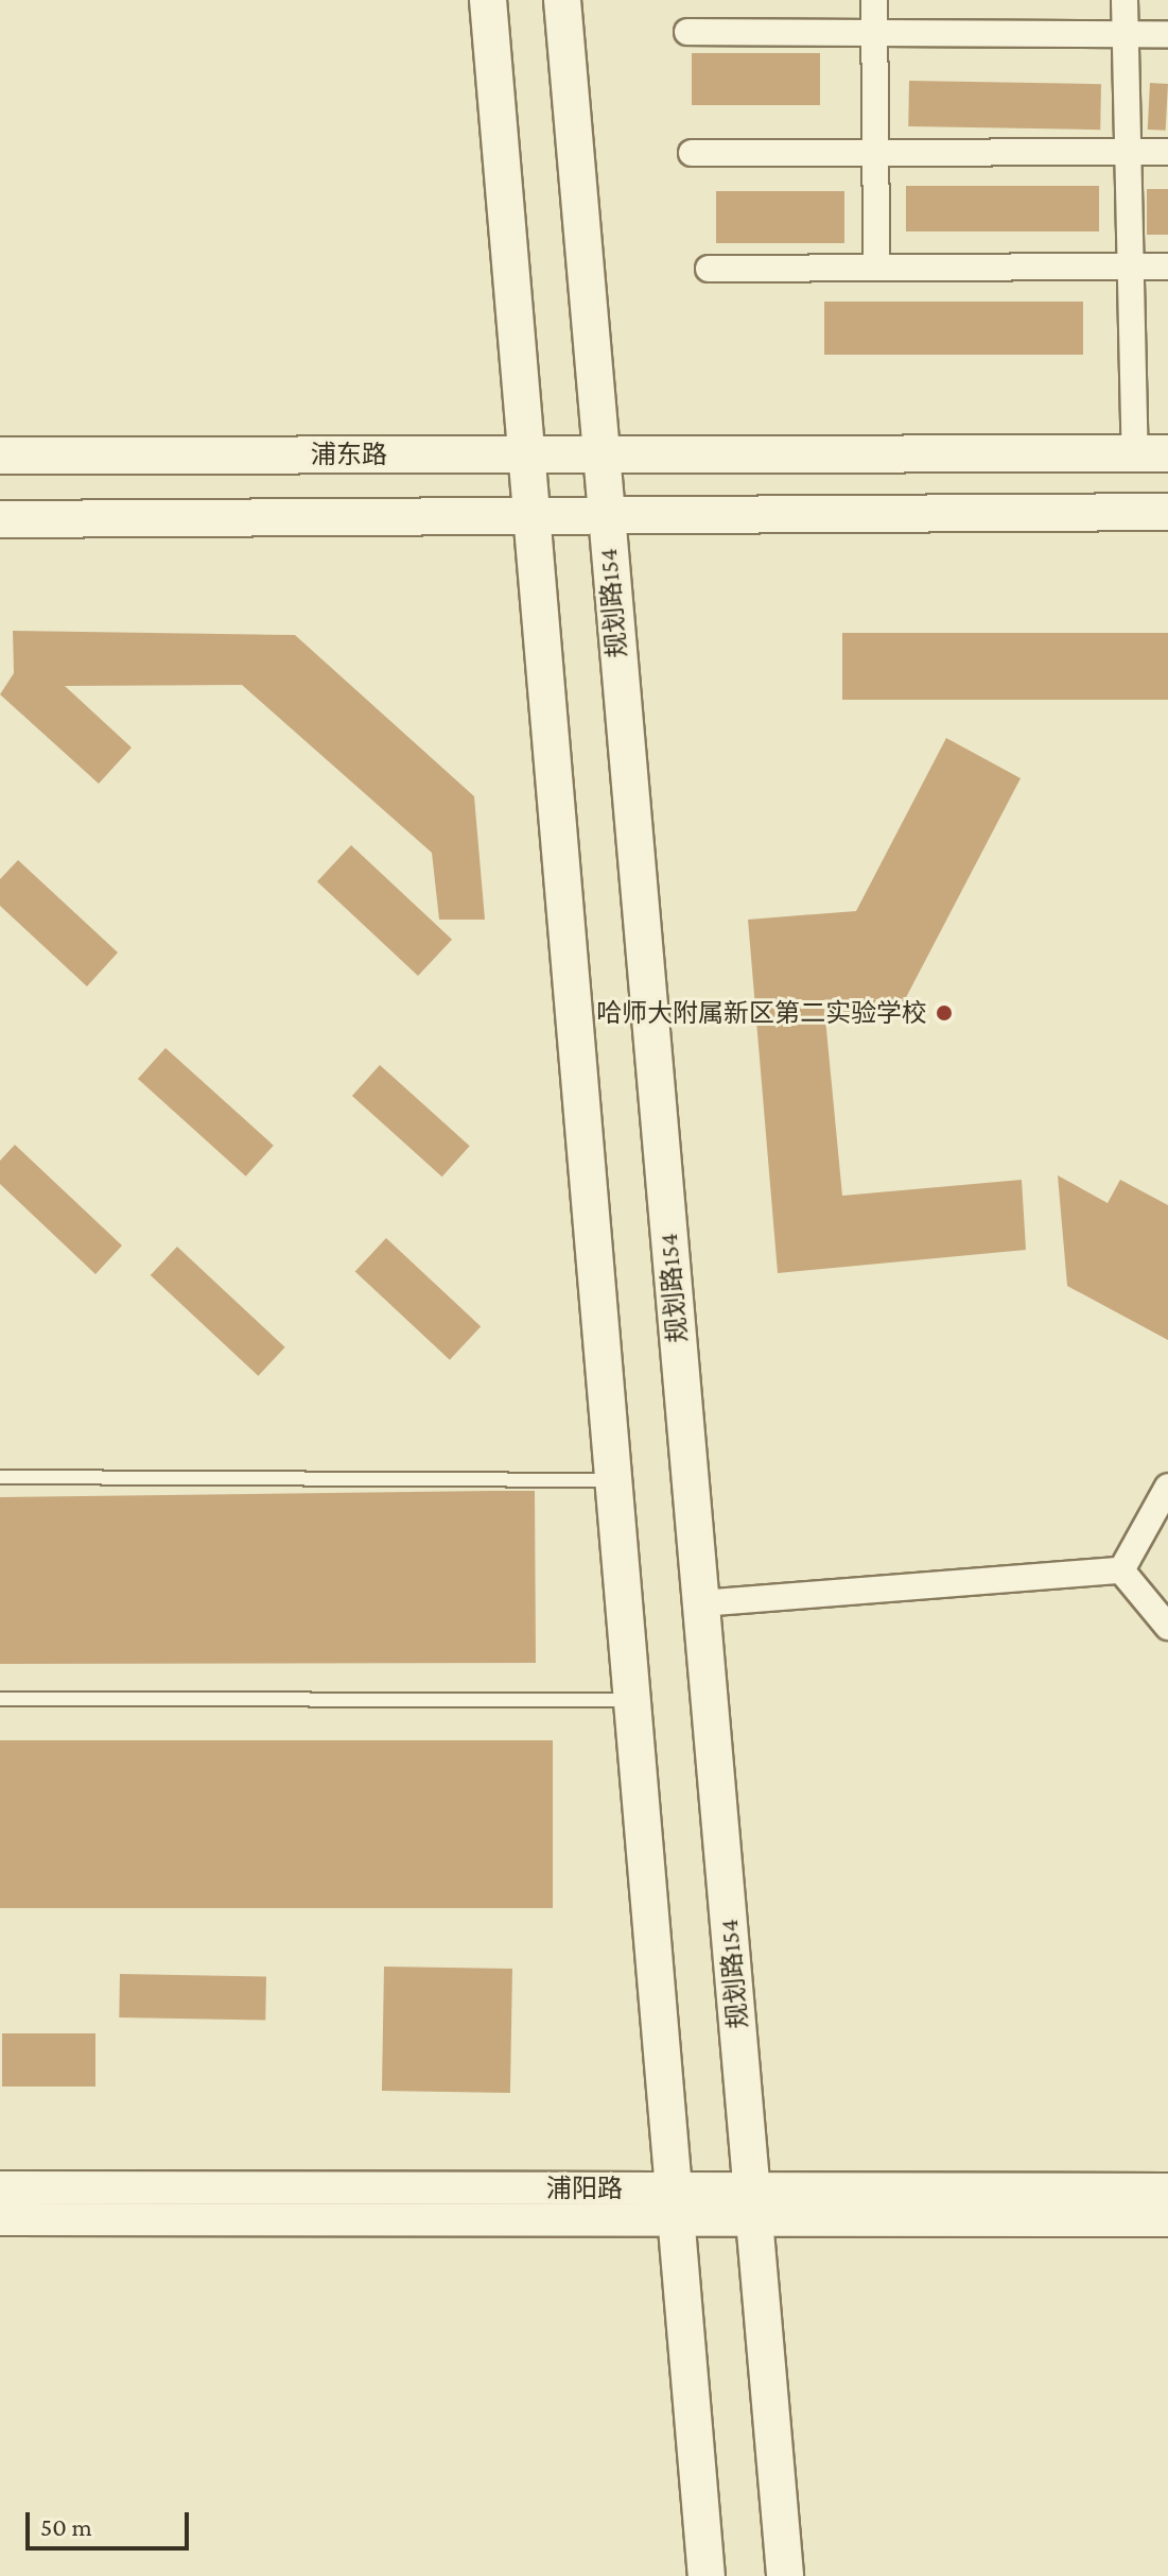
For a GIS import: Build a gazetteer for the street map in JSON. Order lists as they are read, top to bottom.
{
  "streets": {
    "main road": ["浦东路", "规划路154"],
    "street": ["浦阳路"]
  },
  "crossings": [
    ["浦东路", "规划路154"],
    ["规划路154", "浦阳路"]
  ],
  "places": ["哈师大附属新区第二实验学校"],
  "scale_bar": "50 m"
}
